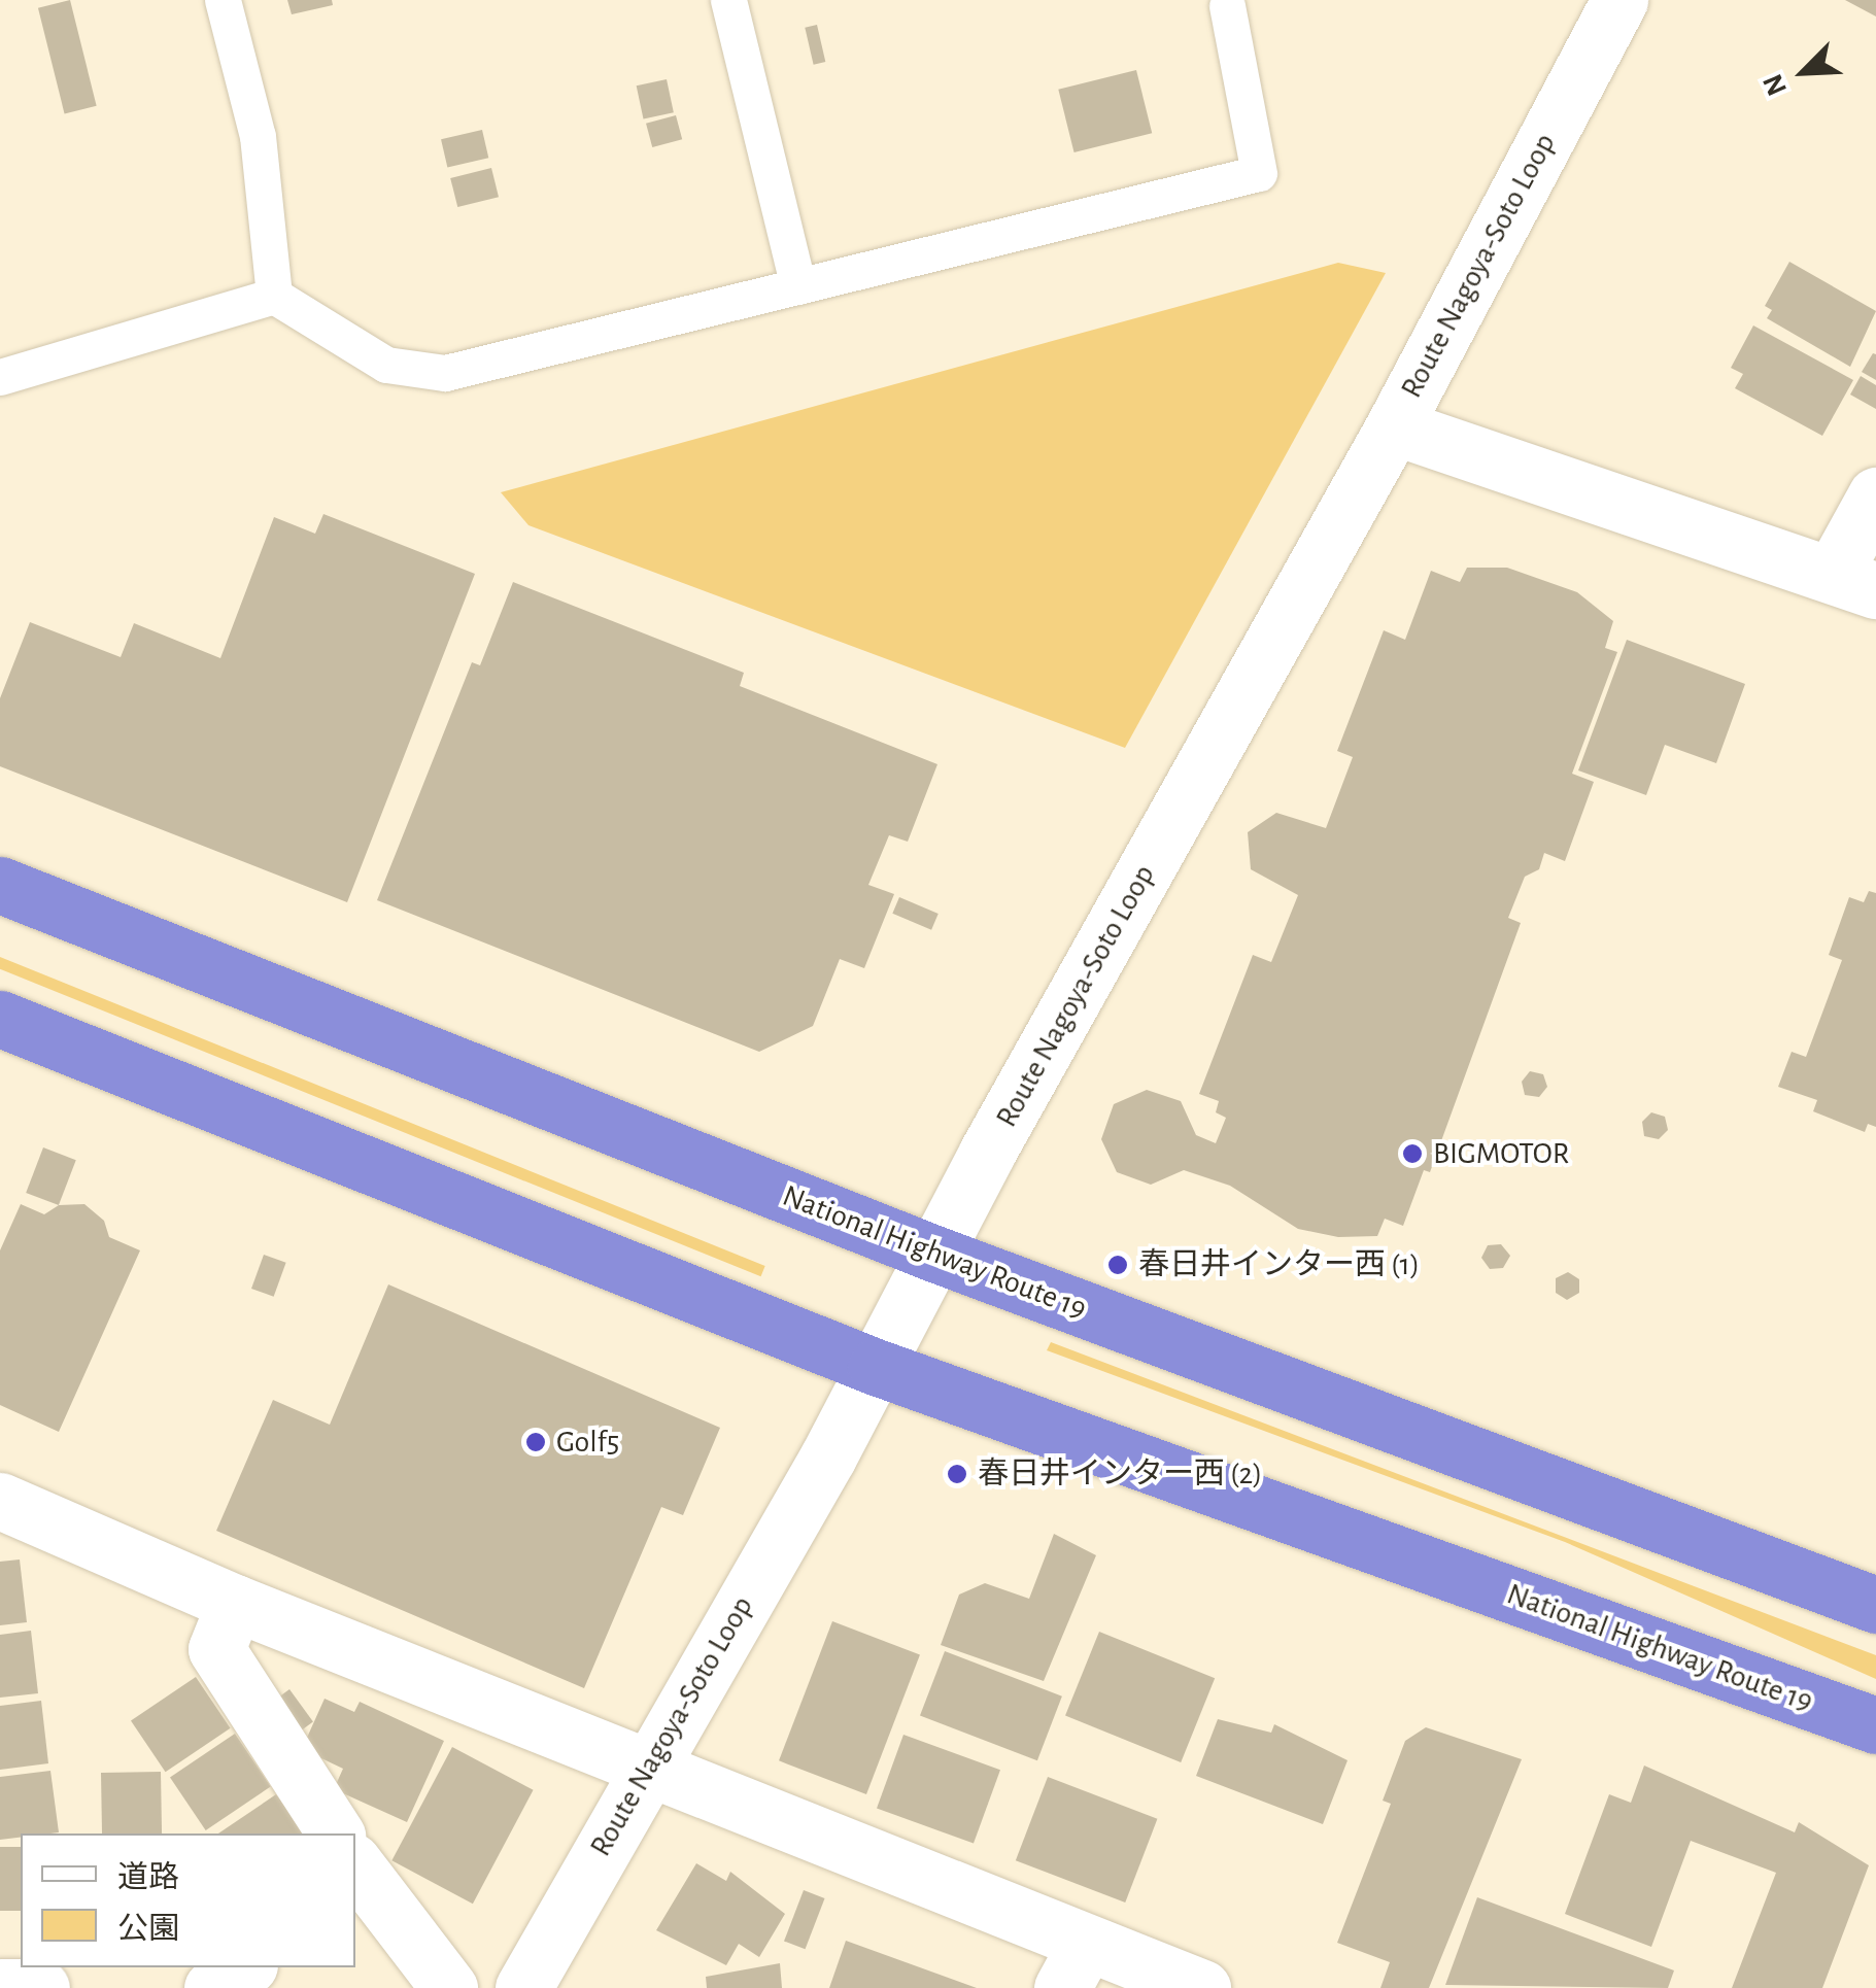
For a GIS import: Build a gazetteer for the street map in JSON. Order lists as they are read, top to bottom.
{
  "streets": {
    "highway": ["National Highway Route 19"],
    "street": ["Route Nagoya-Soto Loop"]
  },
  "crossings": [
    ["Route Nagoya-Soto Loop", "National Highway Route 19"]
  ],
  "places": [
    "BIGMOTOR",
    "春日井インター西 (1)",
    "Golf5",
    "春日井インター西 (2)"
  ],
  "legend": ["道路", "公園"],
  "north": "bottom left"
}
